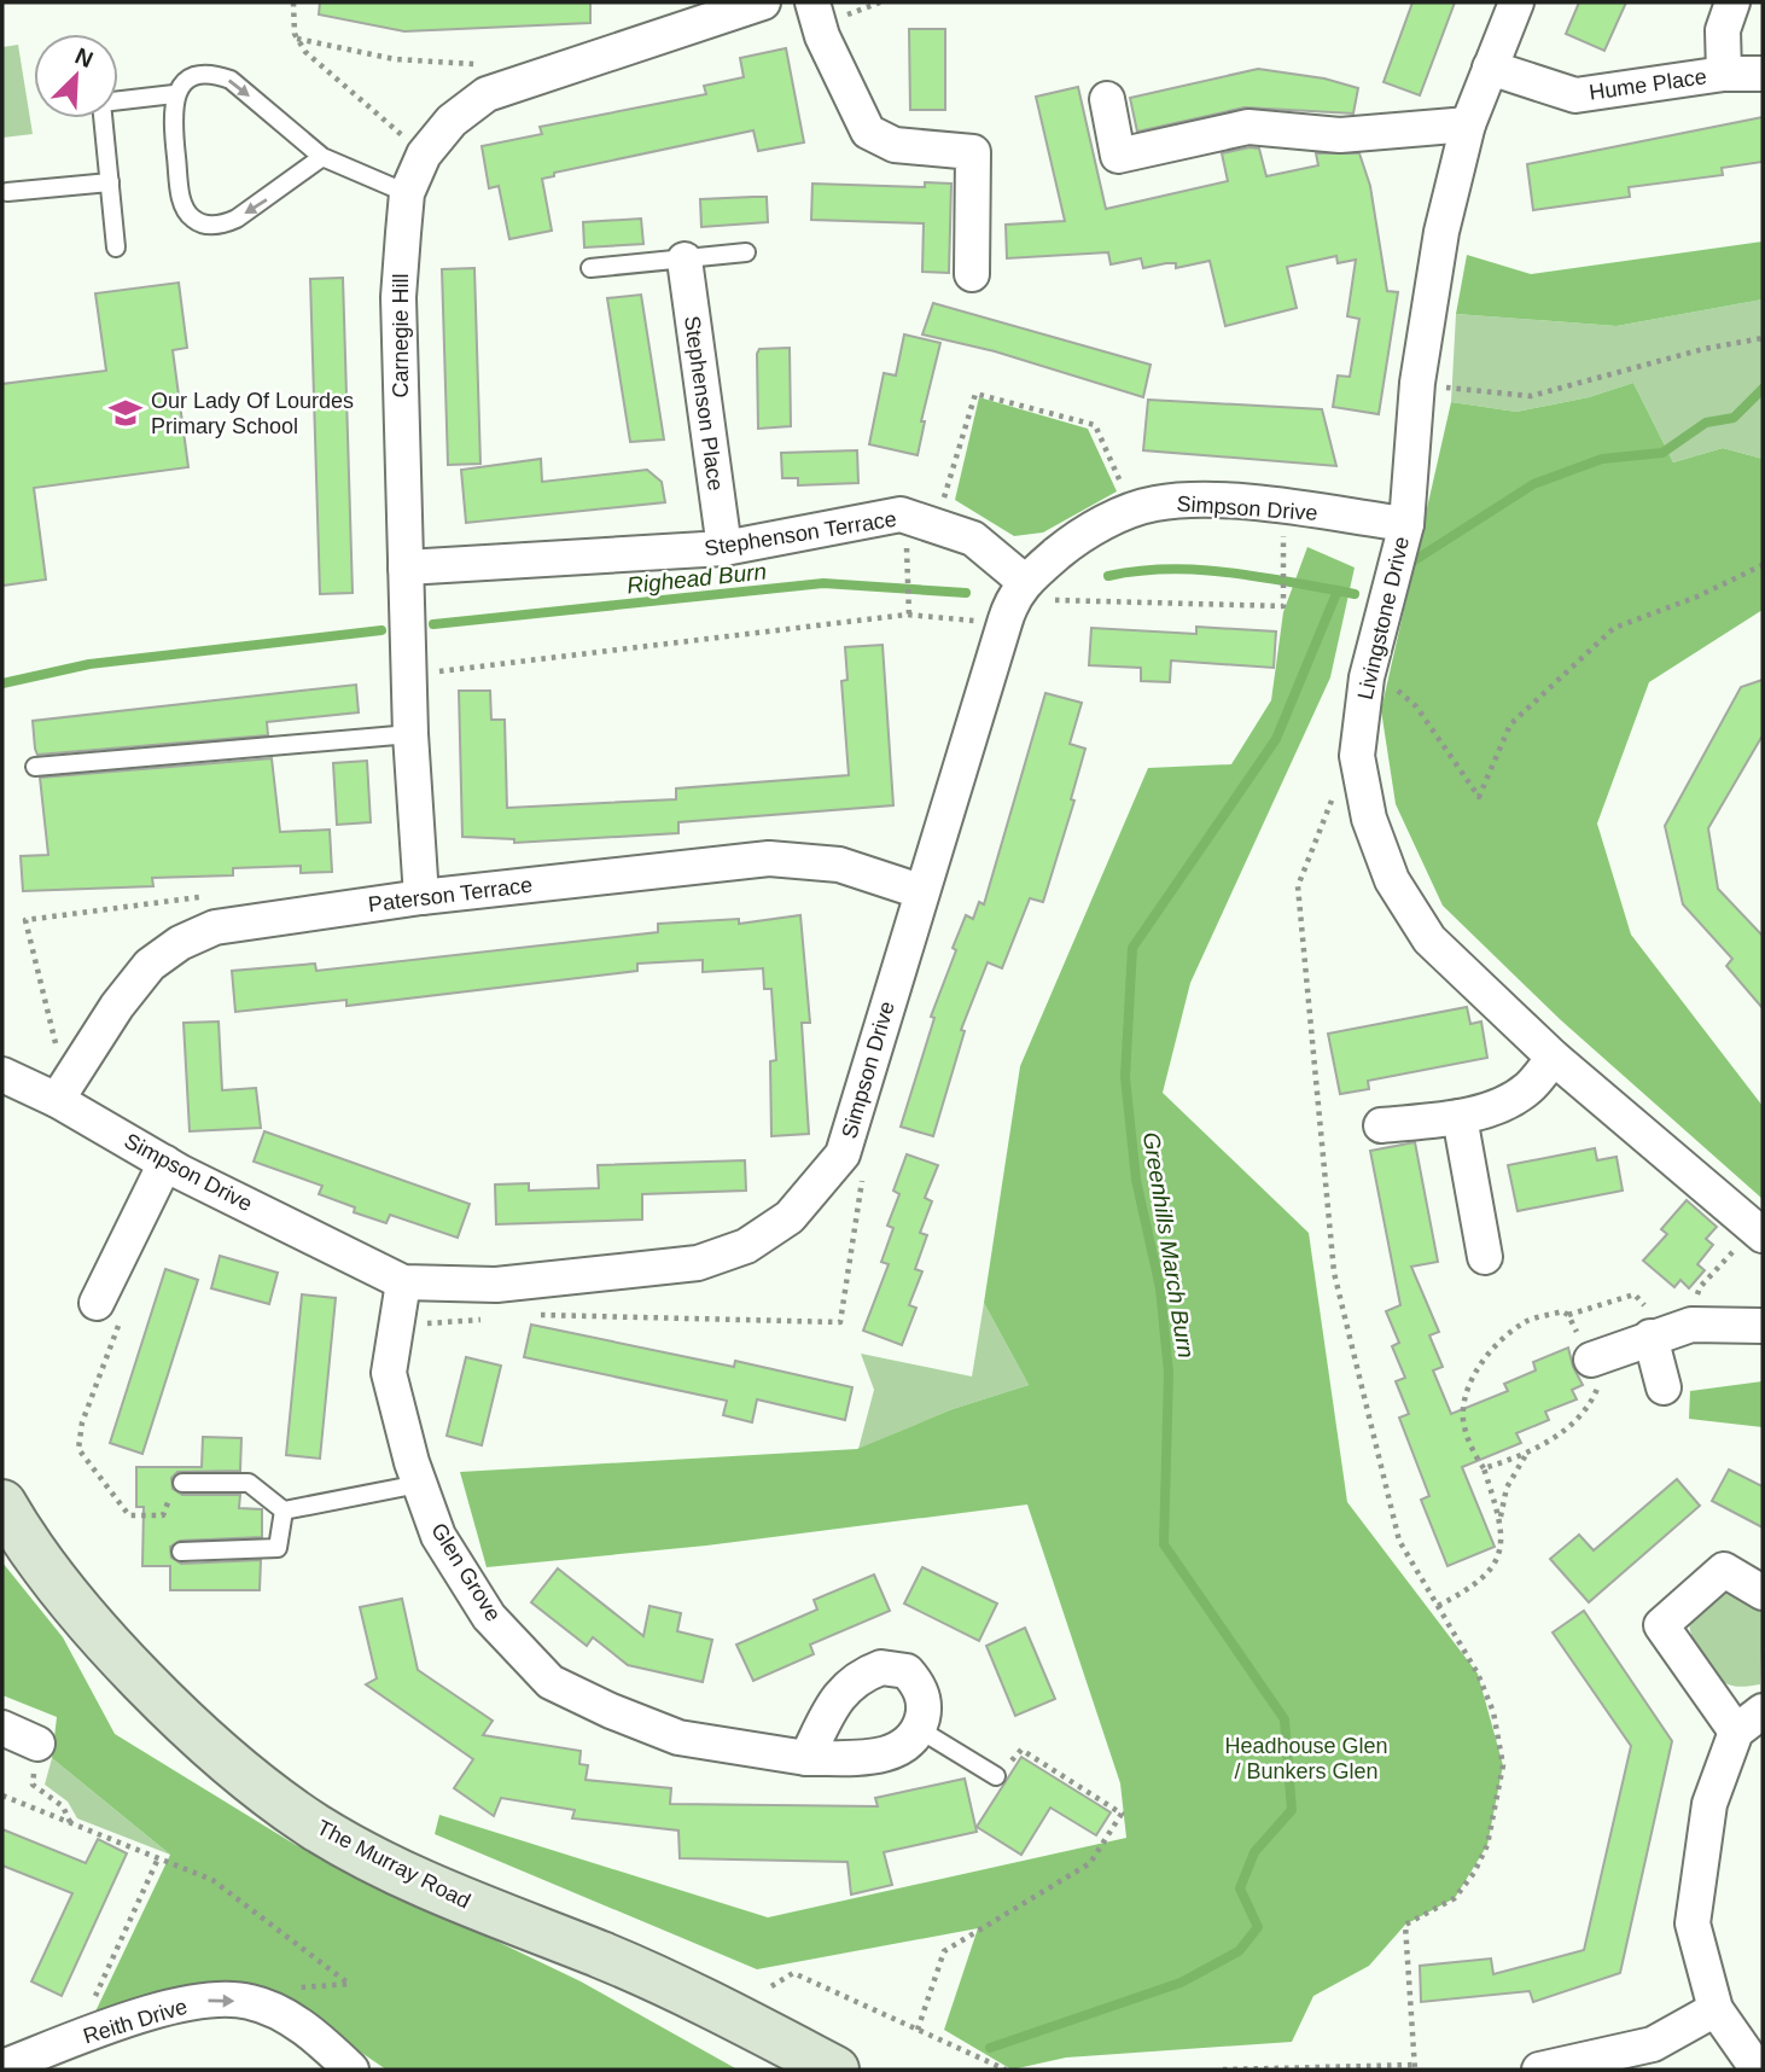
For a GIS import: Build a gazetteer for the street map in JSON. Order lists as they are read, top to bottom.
{
  "streets": {
    "street": [
      "Hume Place",
      "Carnegie Hill",
      "Stephenson Place",
      "Simpson Drive",
      "Stephenson Terrace",
      "Livingstone Drive",
      "Paterson Terrace",
      "Glen Grove",
      "The Murray Road",
      "Reith Drive"
    ]
  },
  "crossings": [
    ["Hume Place", "Livingstone Drive"],
    ["Carnegie Hill", "Stephenson Terrace"],
    ["Carnegie Hill", "Paterson Terrace"],
    ["Stephenson Place", "Stephenson Terrace"],
    ["Simpson Drive", "Stephenson Terrace"],
    ["Simpson Drive", "Livingstone Drive"],
    ["Simpson Drive", "Paterson Terrace"],
    ["Simpson Drive", "Glen Grove"]
  ],
  "one_way": ["Reith Drive"],
  "water": ["Righead Burn", "Greenhills March Burn"],
  "parks": ["Headhouse Glen / Bunkers Glen"],
  "places": {
    "school or university": ["Our Lady Of Lourdes Primary School"]
  },
  "north": "top right"
}
